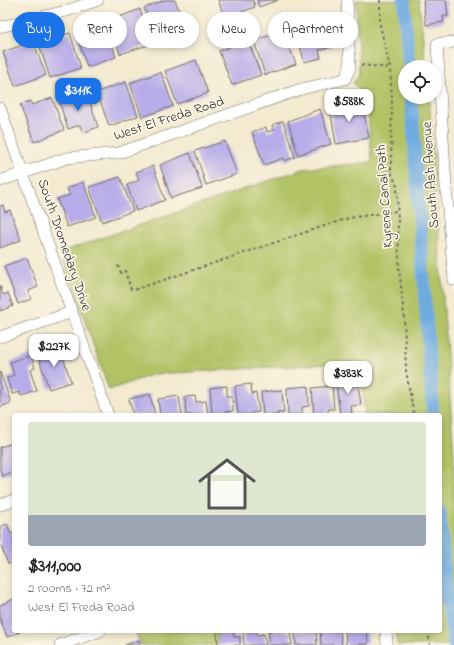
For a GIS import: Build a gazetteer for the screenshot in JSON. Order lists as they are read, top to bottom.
{
  "streets": {
    "street": ["West El Freda Road", "South Ash Avenue", "South Dromedary Drive"],
    "path": ["Kyrene Canal Path"]
  },
  "crossings": [
    ["West El Freda Road", "South Dromedary Drive"]
  ],
  "page": {
    "chip": [
      "Buy",
      "Rent",
      "Filters",
      "New",
      "Apartment"
    ],
    "price": [
      "$311K",
      "$588K",
      "$227K",
      "$383K"
    ],
    "list": [
      {
        "name": "$311,000",
        "note": "2 rooms · 72 m² · West El Freda Road"
      }
    ]
  }
}
